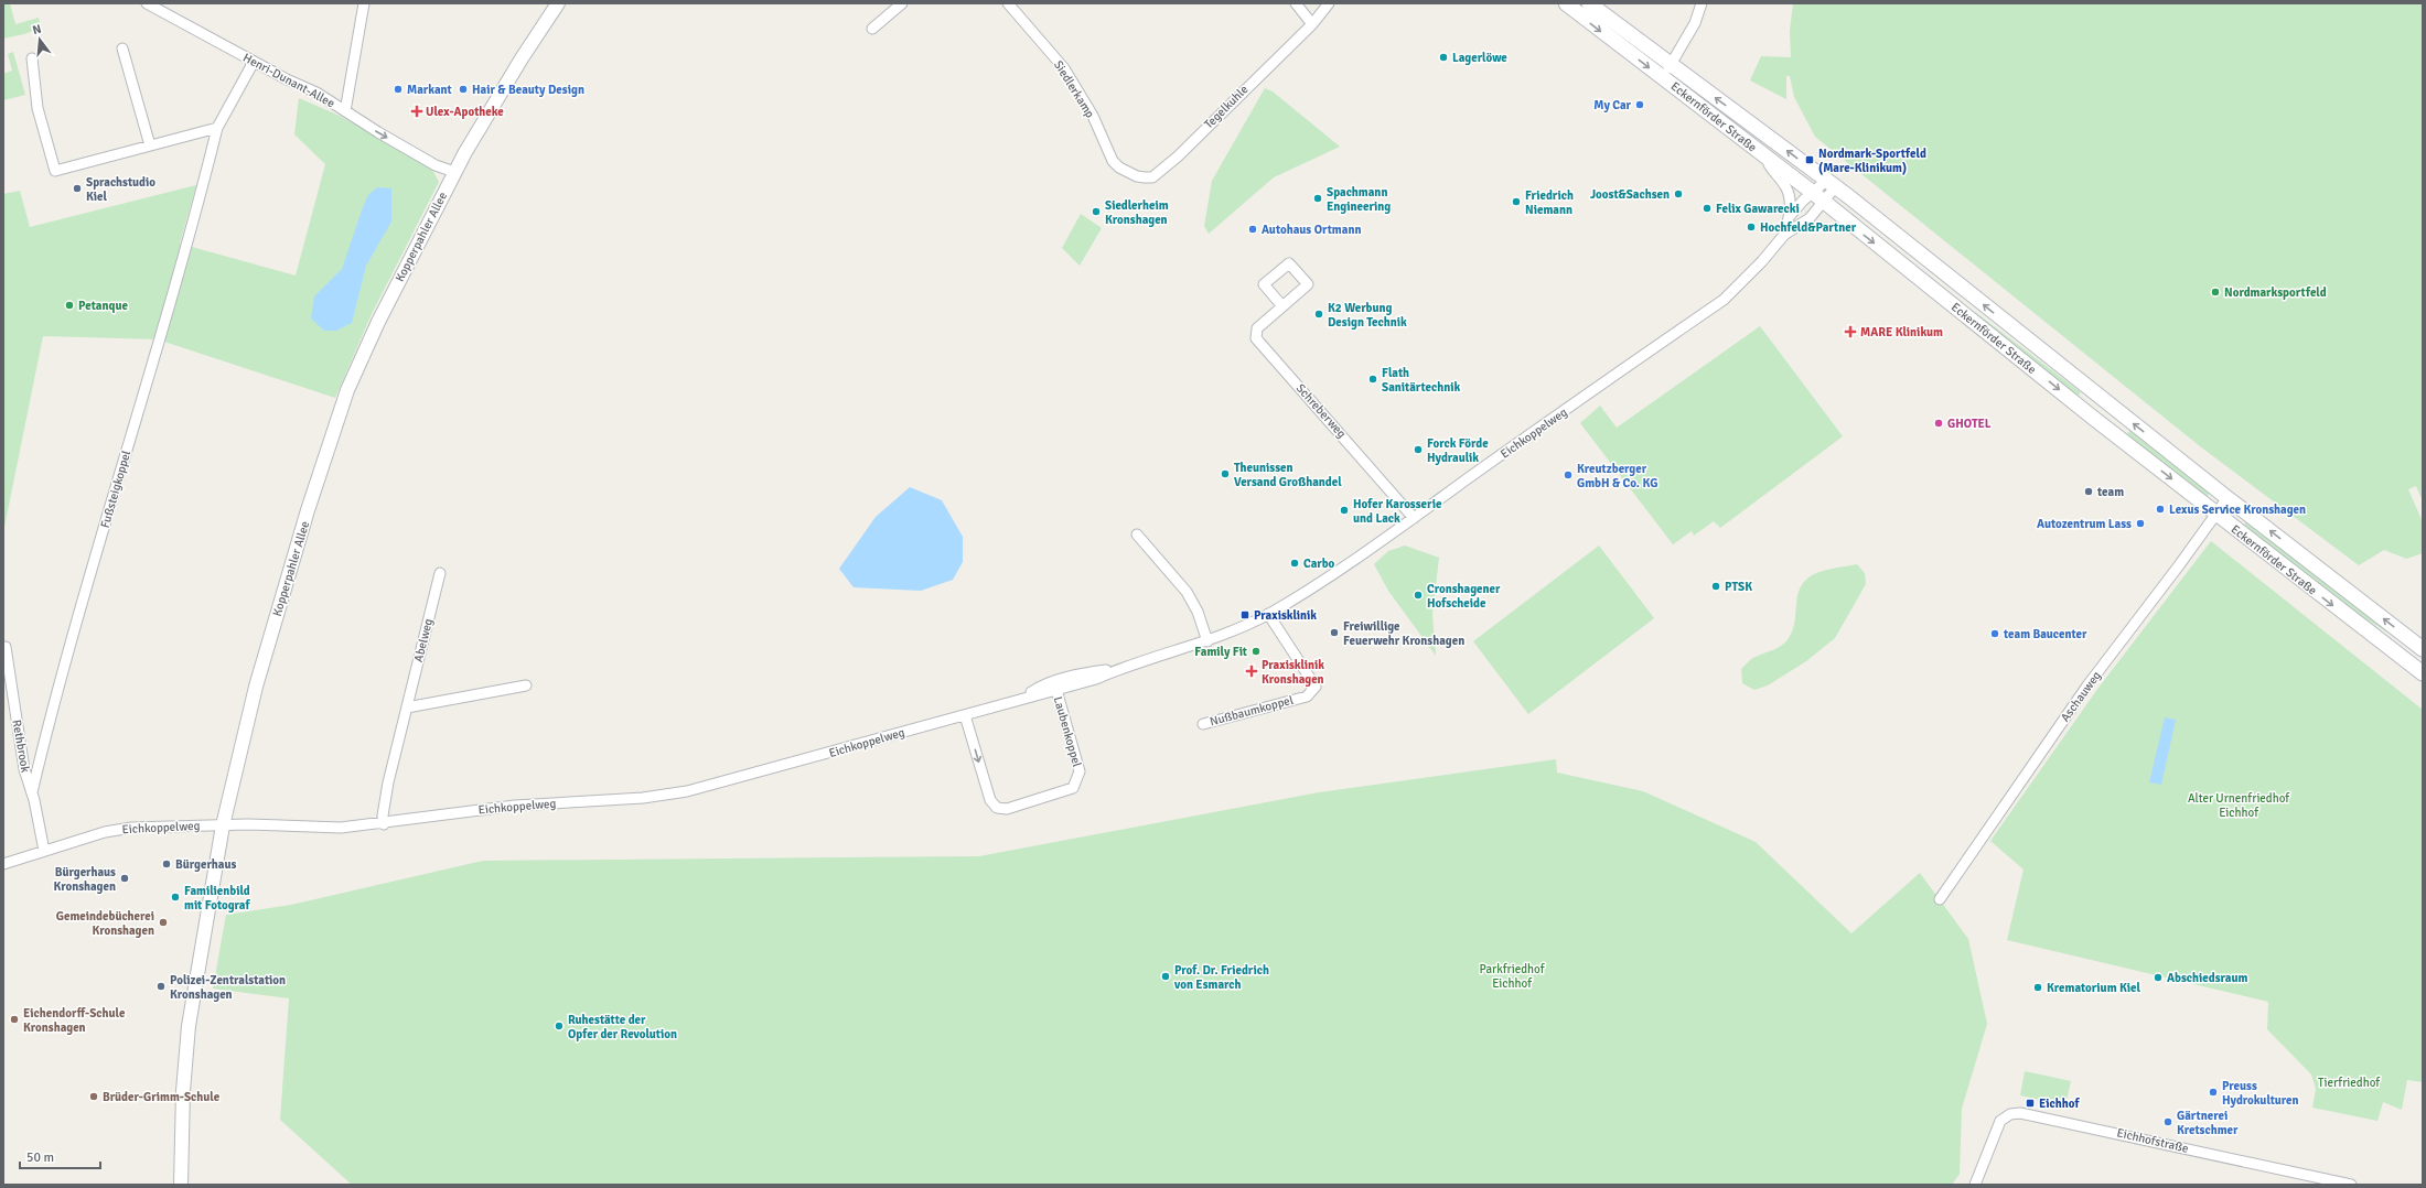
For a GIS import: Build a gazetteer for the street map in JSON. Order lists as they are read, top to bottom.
{
  "streets": {
    "main road": ["Eckernförder Straße"],
    "street": [
      "Henri-Dunant-Allee",
      "Siedlerkamp",
      "Tegelkuhle",
      "Kopperpahler Allee",
      "Schreberweg",
      "Eichkoppelweg",
      "Fußsteigkoppel",
      "Abelweg",
      "Aschauweg",
      "Nußbaumkoppel",
      "Laubenkoppel",
      "Rethbrook",
      "Eichhofstraße"
    ]
  },
  "crossings": [
    ["Henri-Dunant-Allee", "Kopperpahler Allee"],
    ["Henri-Dunant-Allee", "Fußsteigkoppel"],
    ["Siedlerkamp", "Tegelkuhle"],
    ["Eckernförder Straße", "Eichkoppelweg"],
    ["Eckernförder Straße", "Aschauweg"],
    ["Kopperpahler Allee", "Eichkoppelweg"],
    ["Schreberweg", "Eichkoppelweg"],
    ["Eichkoppelweg", "Fußsteigkoppel"],
    ["Eichkoppelweg", "Abelweg"],
    ["Eichkoppelweg", "Nußbaumkoppel"],
    ["Eichkoppelweg", "Laubenkoppel"],
    ["Fußsteigkoppel", "Rethbrook"]
  ],
  "one_way": ["Henri-Dunant-Allee"],
  "parks": ["Alter Urnenfriedhof Eichhof", "Parkfriedhof Eichhof", "Tierfriedhof"],
  "places": {
    "other": [
      "Lagerlöwe",
      "Markant",
      "Hair & Beauty Design",
      "My Car",
      "Sprachstudio Kiel",
      "Joost&Sachsen",
      "Spachmann Engineering",
      "Friedrich Niemann",
      "Felix Gawarecki",
      "Siedlerheim Kronshagen",
      "Hochfeld&Partner",
      "Autohaus Ortmann",
      "Nordmarksportfeld",
      "Petanque",
      "K2 Werbung Design Technik",
      "Flath Sanitärtechnik",
      "GHOTEL",
      "Forck Förde Hydraulik",
      "Theunissen Versand Großhandel",
      "Kreutzberger GmbH & Co. KG",
      "team",
      "Lexus Service Kronshagen",
      "Hofer Karosserie und Lack",
      "Autozentrum Lass",
      "Carbo",
      "PTSK",
      "Cronshagener Hofscheide",
      "Freiwillige Feuerwehr Kronshagen",
      "team Baucenter",
      "Family Fit",
      "Bürgerhaus",
      "Bürgerhaus Kronshagen",
      "Familienbild mit Fotograf",
      "Gemeindebücherei Kronshagen",
      "Prof. Dr. Friedrich von Esmarch",
      "Abschiedsraum",
      "Polizei-Zentralstation Kronshagen",
      "Krematorium Kiel",
      "Eichendorff-Schule Kronshagen",
      "Ruhestätte der Opfer der Revolution",
      "Preuss Hydrokulturen",
      "Brüder-Grimm-Schule",
      "Gärtnerei Kretschmer"
    ],
    "health": ["Ulex-Apotheke", "MARE Klinikum", "Praxisklinik Kronshagen"],
    "transit": ["Nordmark-Sportfeld (Mare-Klinikum)", "Praxisklinik", "Eichhof"]
  },
  "scale_bar": "50 m",
  "north": "top"
}
